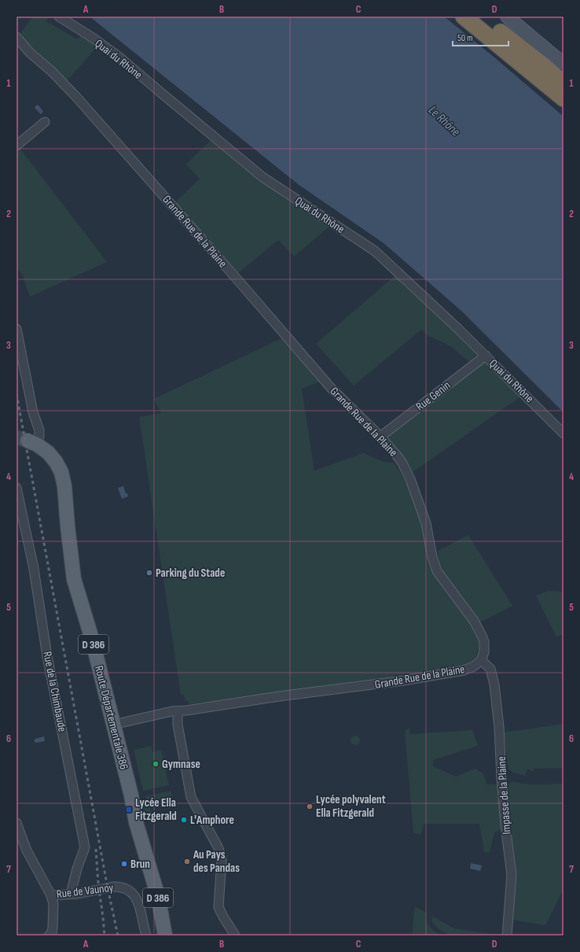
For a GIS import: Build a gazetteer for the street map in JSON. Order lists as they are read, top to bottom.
{
  "streets": {
    "main road": ["D 386", "Route Départementale 386"],
    "street": [
      "Quai du Rhône",
      "Grande Rue de la Plaine",
      "Rue Genin",
      "Rue de la Chimbaude",
      "Impasse de la Plaine",
      "Rue de Vaunoy"
    ]
  },
  "crossings": [
    ["Quai du Rhône", "Rue Genin"],
    ["Grande Rue de la Plaine", "Rue Genin"],
    ["Grande Rue de la Plaine", "Route Départementale 386"],
    ["Grande Rue de la Plaine", "Impasse de la Plaine"],
    ["Rue de la Chimbaude", "Rue de Vaunoy"]
  ],
  "water": ["Le Rhône"],
  "places": {
    "other": [
      "Parking du Stade",
      "Gymnase",
      "Lycée polyvalent Ella Fitzgerald",
      "L'Amphore",
      "Au Pays des Pandas",
      "Brun"
    ],
    "transit": ["Lycée Ella Fitzgerald"]
  },
  "scale_bar": "50 m",
  "grid": {
    "columns": [
      "A",
      "B",
      "C",
      "D"
    ],
    "rows": [
      "1",
      "2",
      "3",
      "4",
      "5",
      "6",
      "7"
    ]
  }
}
